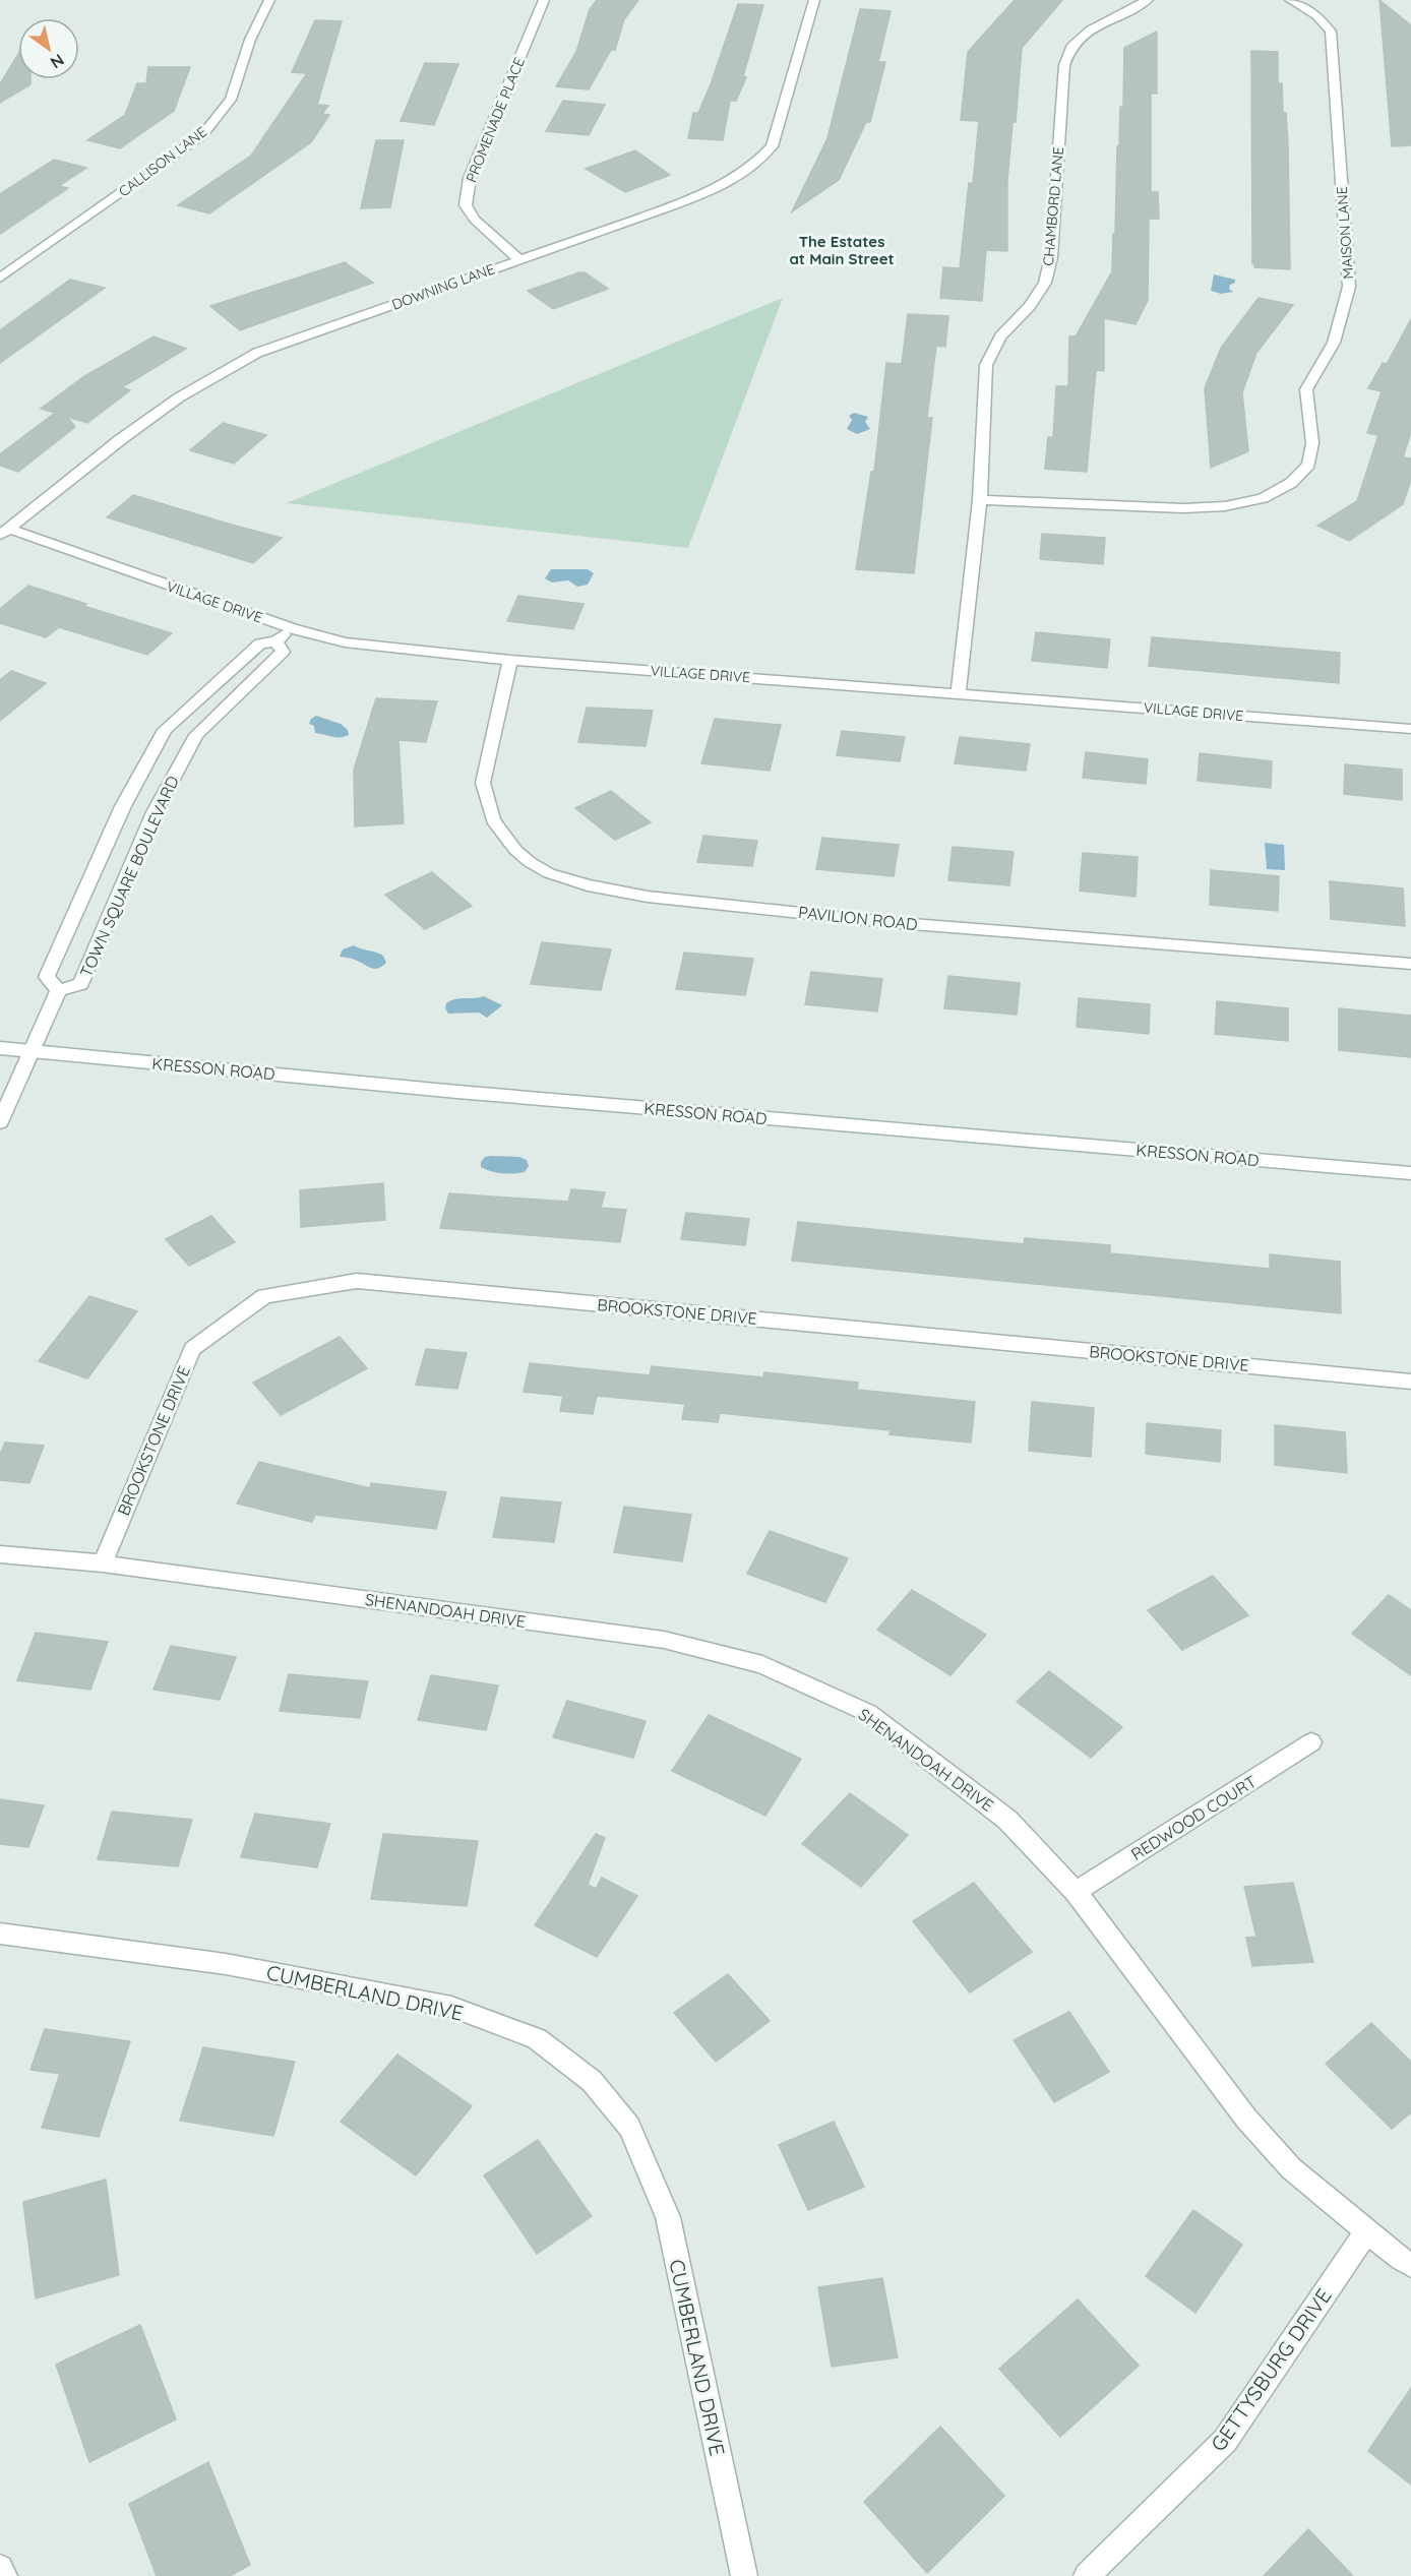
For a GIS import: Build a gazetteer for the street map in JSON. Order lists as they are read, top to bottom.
{
  "streets": {
    "street": [
      "PROMENADE PLACE",
      "CALLISON LANE",
      "CHAMBORD LANE",
      "MAISON LANE",
      "DOWNING LANE",
      "VILLAGE DRIVE",
      "TOWN SQUARE BOULEVARD",
      "PAVILION ROAD",
      "KRESSON ROAD",
      "BROOKSTONE DRIVE",
      "SHENANDOAH DRIVE",
      "REDWOOD COURT",
      "CUMBERLAND DRIVE",
      "GETTYSBURG DRIVE"
    ]
  },
  "crossings": [
    ["PROMENADE PLACE", "DOWNING LANE"],
    ["CHAMBORD LANE", "MAISON LANE"],
    ["CHAMBORD LANE", "VILLAGE DRIVE"],
    ["DOWNING LANE", "VILLAGE DRIVE"],
    ["VILLAGE DRIVE", "TOWN SQUARE BOULEVARD"],
    ["VILLAGE DRIVE", "PAVILION ROAD"],
    ["BROOKSTONE DRIVE", "SHENANDOAH DRIVE"],
    ["SHENANDOAH DRIVE", "REDWOOD COURT"],
    ["SHENANDOAH DRIVE", "GETTYSBURG DRIVE"]
  ],
  "districts": ["The Estates at Main Street"],
  "north": "bottom right"
}
